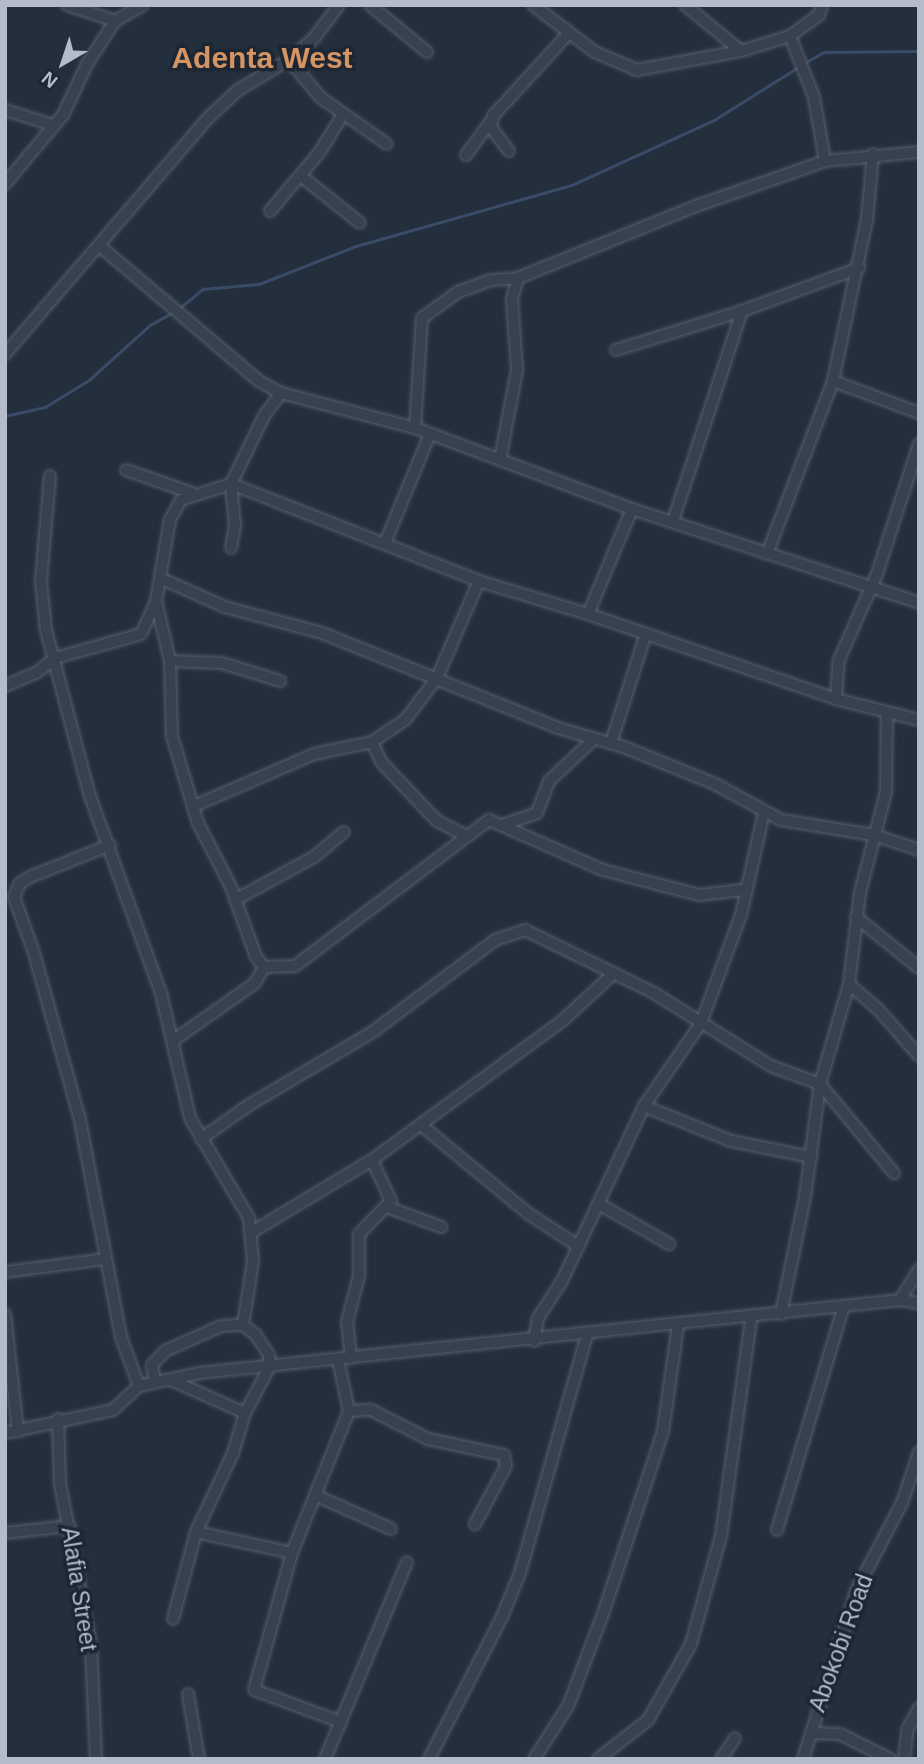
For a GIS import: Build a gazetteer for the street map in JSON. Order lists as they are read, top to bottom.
{
  "streets": {
    "street": ["Alafia Street", "Abokobi Road"]
  },
  "districts": ["Adenta West"],
  "north": "bottom left"
}
